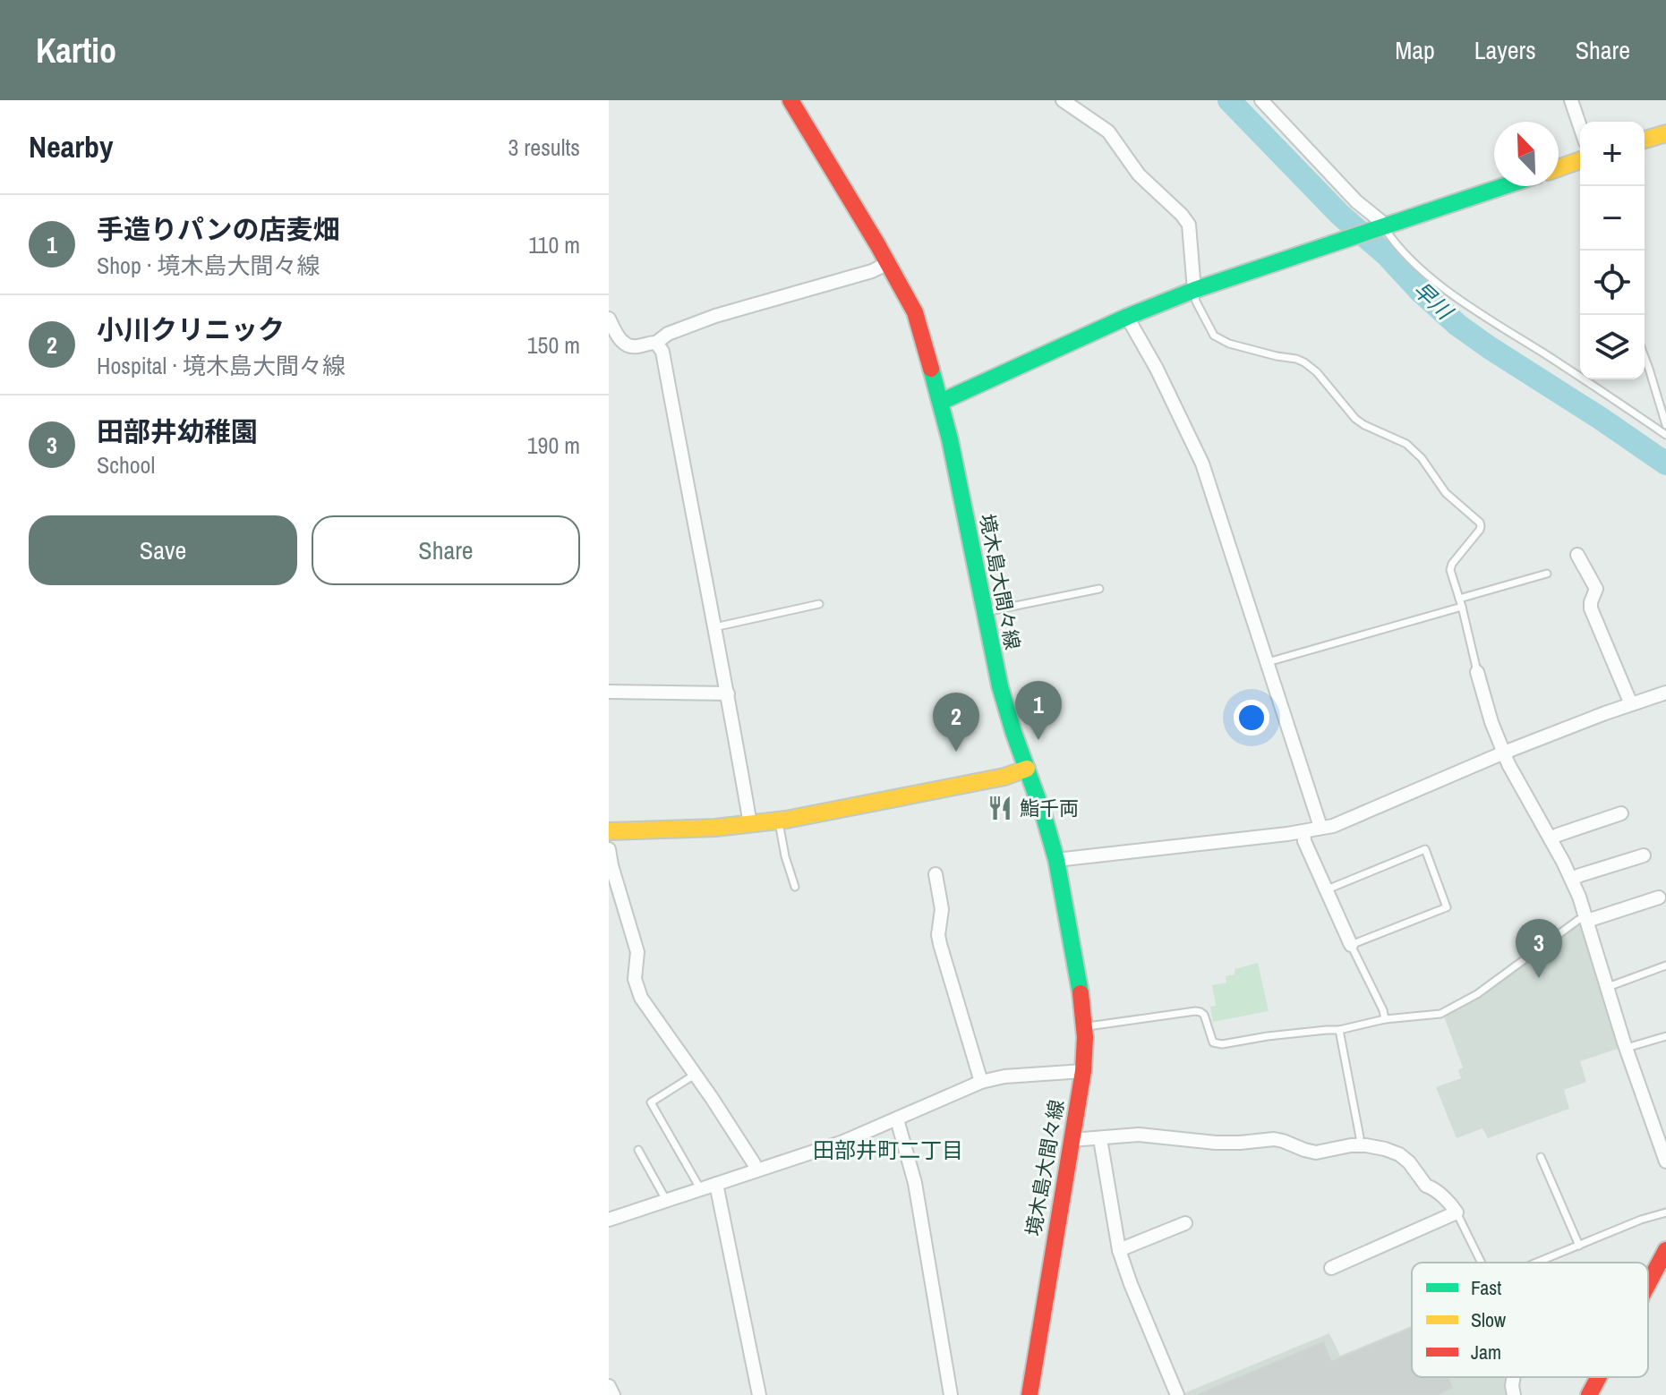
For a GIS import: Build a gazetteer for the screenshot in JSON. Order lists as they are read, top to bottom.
{
  "streets": {
    "main road": ["境木島大間々線"]
  },
  "districts": ["田部井町二丁目"],
  "water": ["早川"],
  "places": {
    "restaurant": ["鮨千両"]
  },
  "legend": ["Fast", "Slow", "Jam"],
  "north": "top left",
  "page": {
    "header": "Kartio",
    "nav": ["Map", "Layers", "Share"],
    "heading": ["Nearby", "3 results"],
    "map_buttons": ["+", "−"],
    "list": [
      {
        "mark": "1",
        "name": "手造りパンの店麦畑",
        "note": "Shop · 境木島大間々線",
        "value": "110 m"
      },
      {
        "mark": "2",
        "name": "小川クリニック",
        "note": "Hospital · 境木島大間々線",
        "value": "150 m"
      },
      {
        "mark": "3",
        "name": "田部井幼稚園",
        "note": "School",
        "value": "190 m"
      }
    ],
    "buttons": ["Save", "Share"],
    "pins": ["1", "2", "3"]
  }
}
